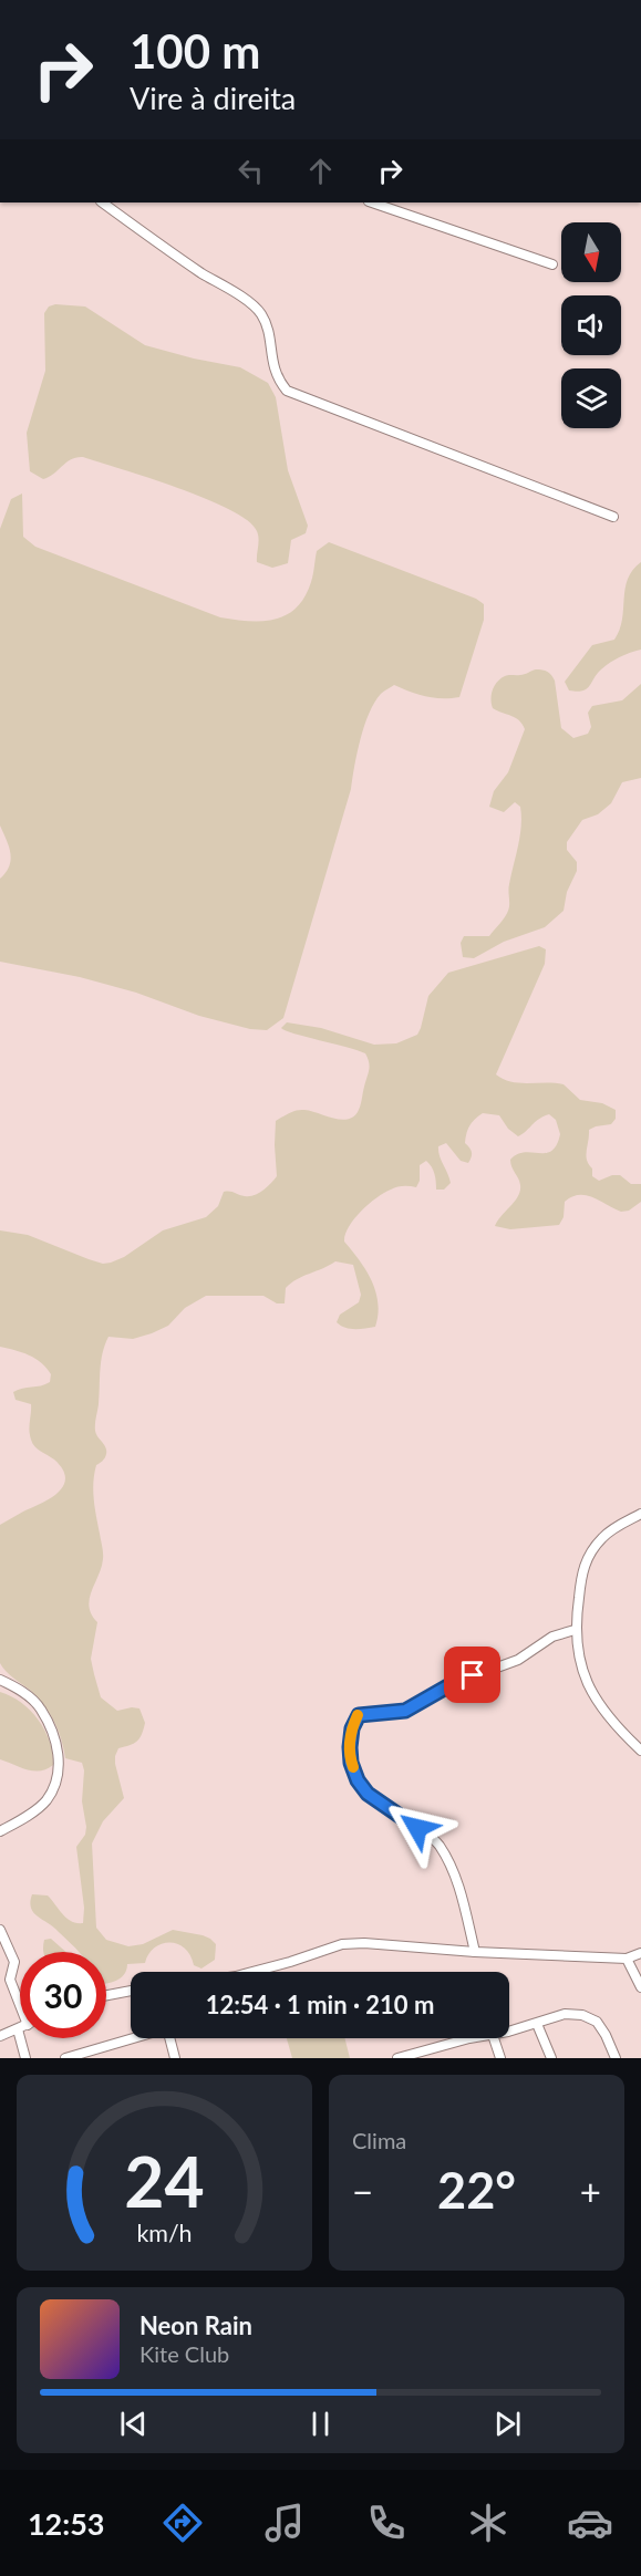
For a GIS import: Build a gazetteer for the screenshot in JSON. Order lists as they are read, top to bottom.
{
  "north": "bottom",
  "page": {
    "turn": ["100 m", "Vire à direita"],
    "limit": "30",
    "trip": "12:54 · 1 min · 210 m",
    "tile": "Clima",
    "heat": ["−", "22°", "+"],
    "song": ["Neon Rain", "Kite Club"],
    "tabs": "12:53",
    "gauge": ["24", "km/h"]
  }
}
